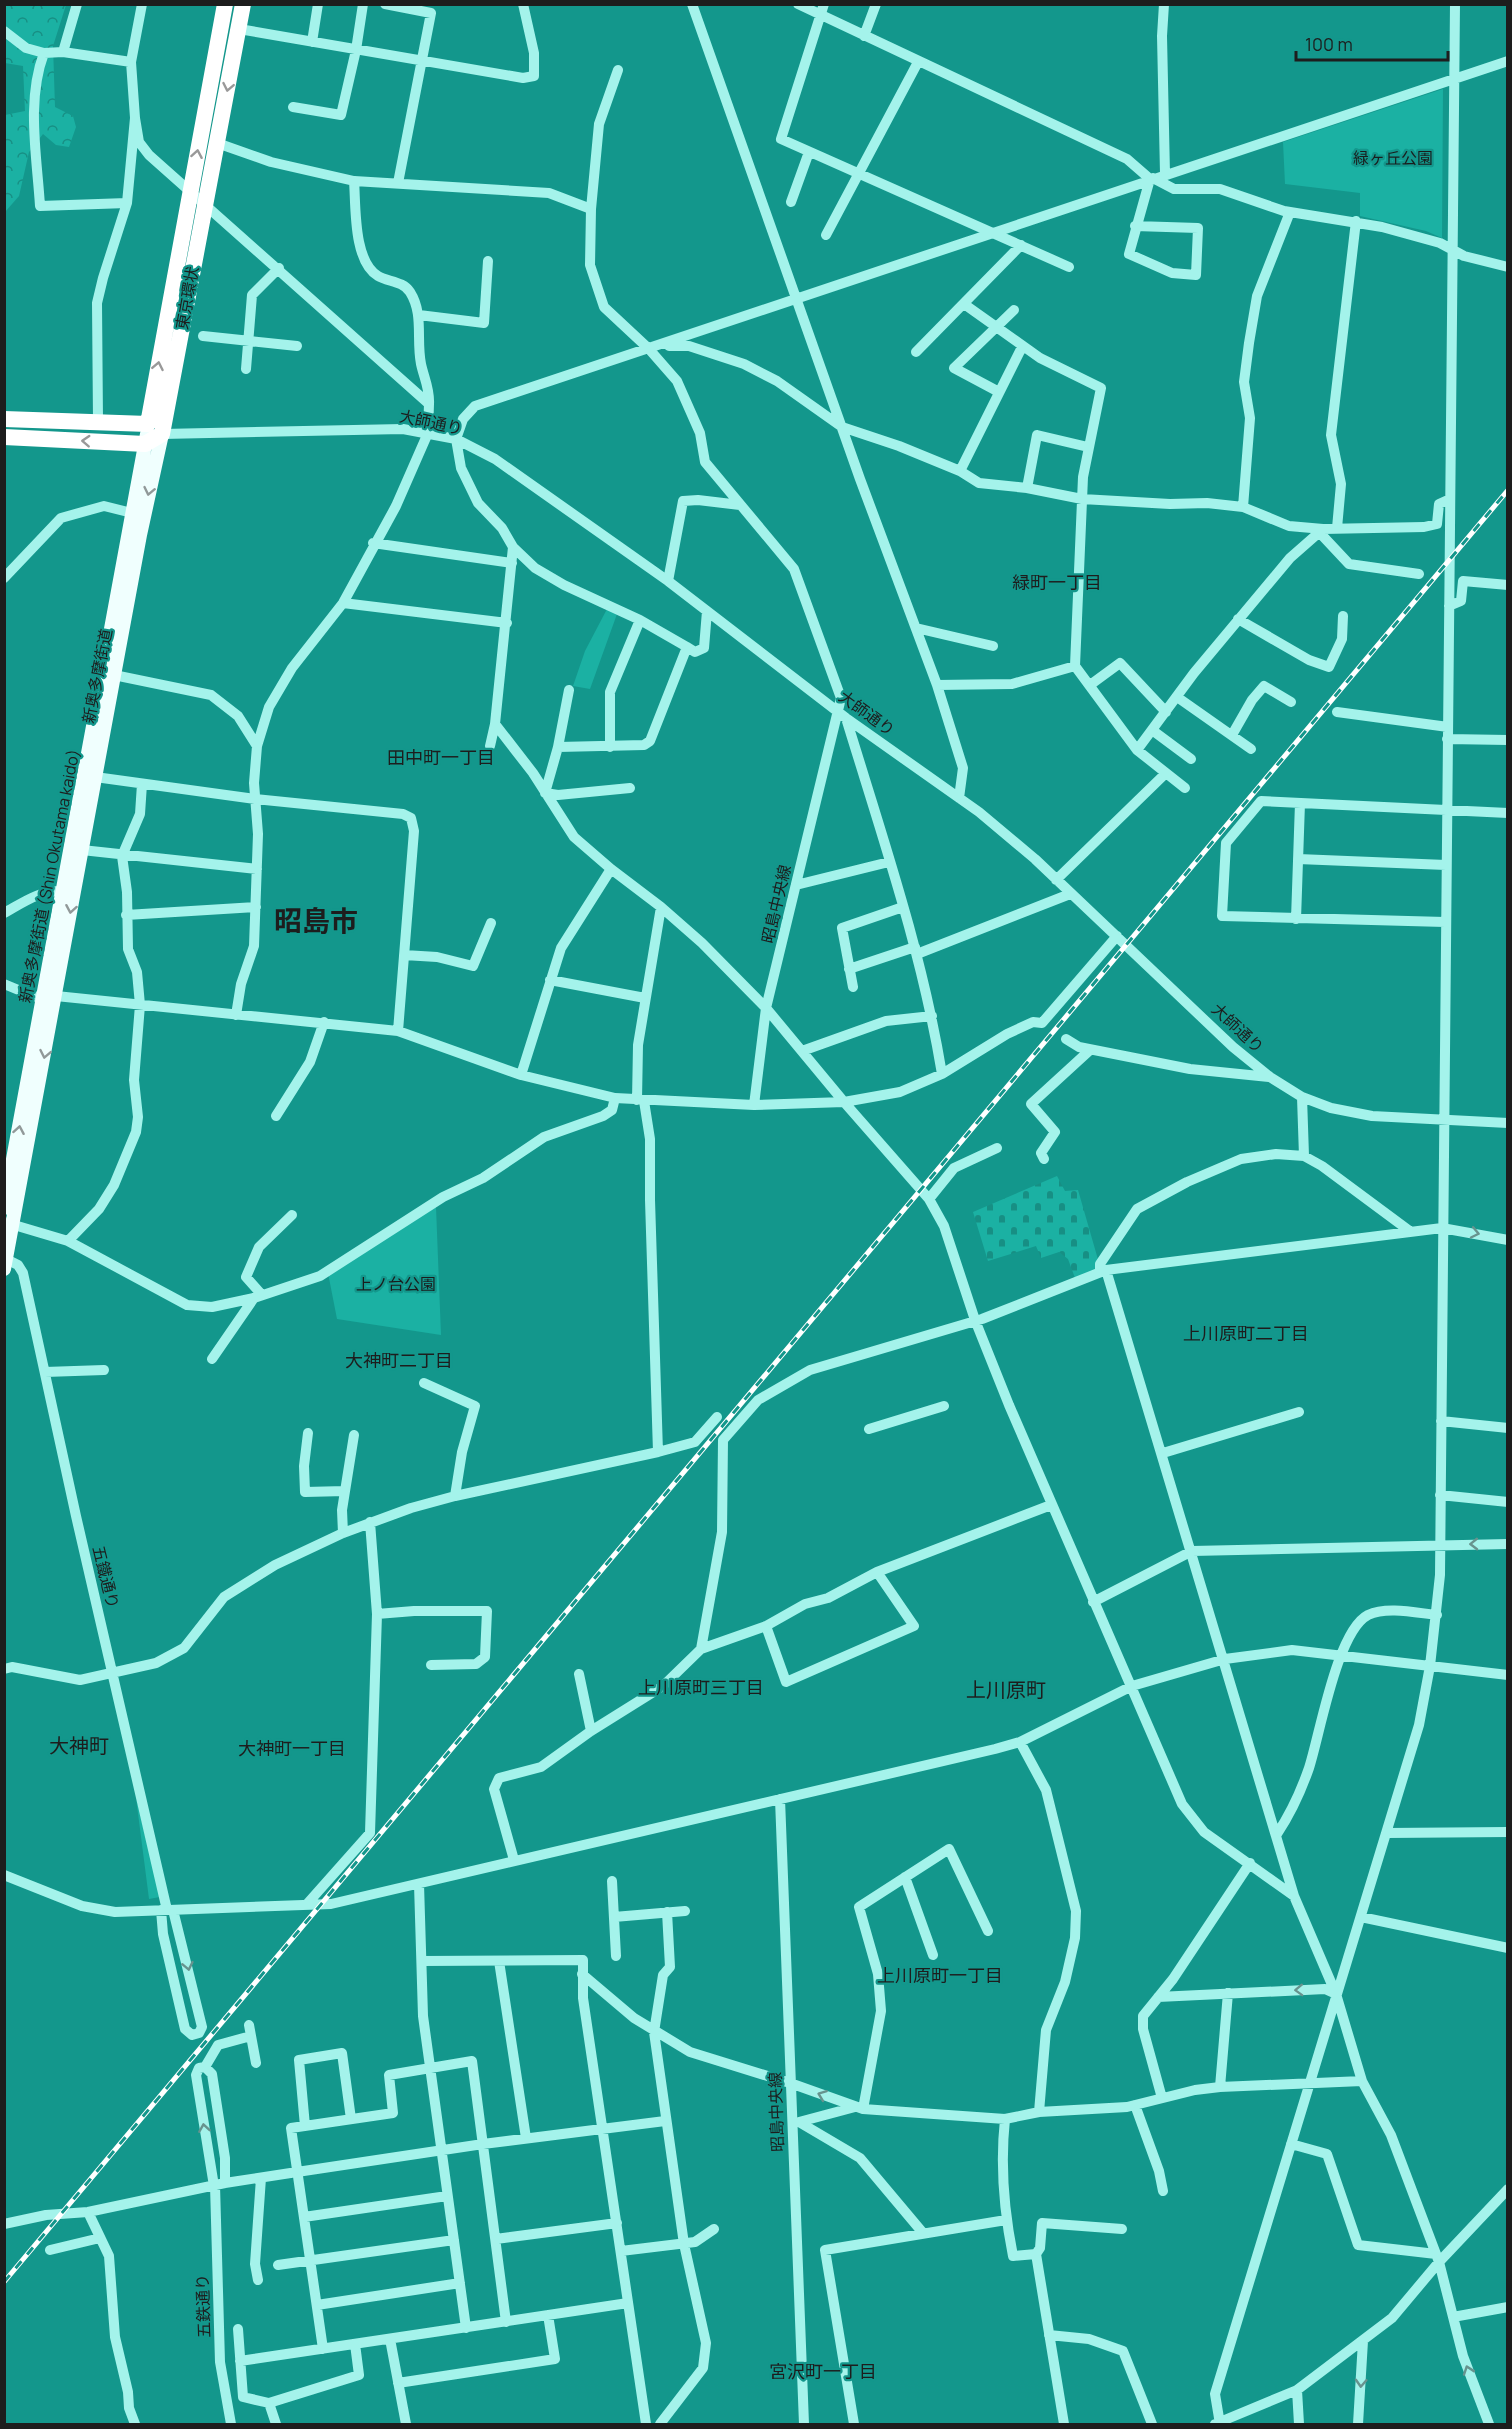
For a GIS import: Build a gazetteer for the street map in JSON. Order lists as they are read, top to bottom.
{
  "streets": {
    "highway": ["東京環状"],
    "main road": ["新奥多摩街道", "新奥多摩街道 (Shin Okutama kaido)"],
    "street": [
      "大師通り",
      "昭島中央線",
      "五鐵通り",
      "五鉄通り"
    ]
  },
  "crossings": [
    ["東京環状", "大師通り"],
    ["東京環状", "新奥多摩街道"],
    ["大師通り", "新奥多摩街道"],
    ["大師通り", "昭島中央線"],
    ["新奥多摩街道", "新奥多摩街道 (Shin Okutama kaido)"],
    ["新奥多摩街道 (Shin Okutama kaido)", "五鐵通り"]
  ],
  "one_way": ["新奥多摩街道"],
  "districts": [
    "緑町一丁目",
    "田中町一丁目",
    "昭島市",
    "上川原町二丁目",
    "大神町二丁目",
    "上川原町三丁目",
    "上川原町",
    "大神町",
    "大神町一丁目",
    "上川原町一丁目",
    "宮沢町一丁目"
  ],
  "parks": ["緑ヶ丘公園", "上ノ台公園"],
  "scale_bar": "100 m"
}
